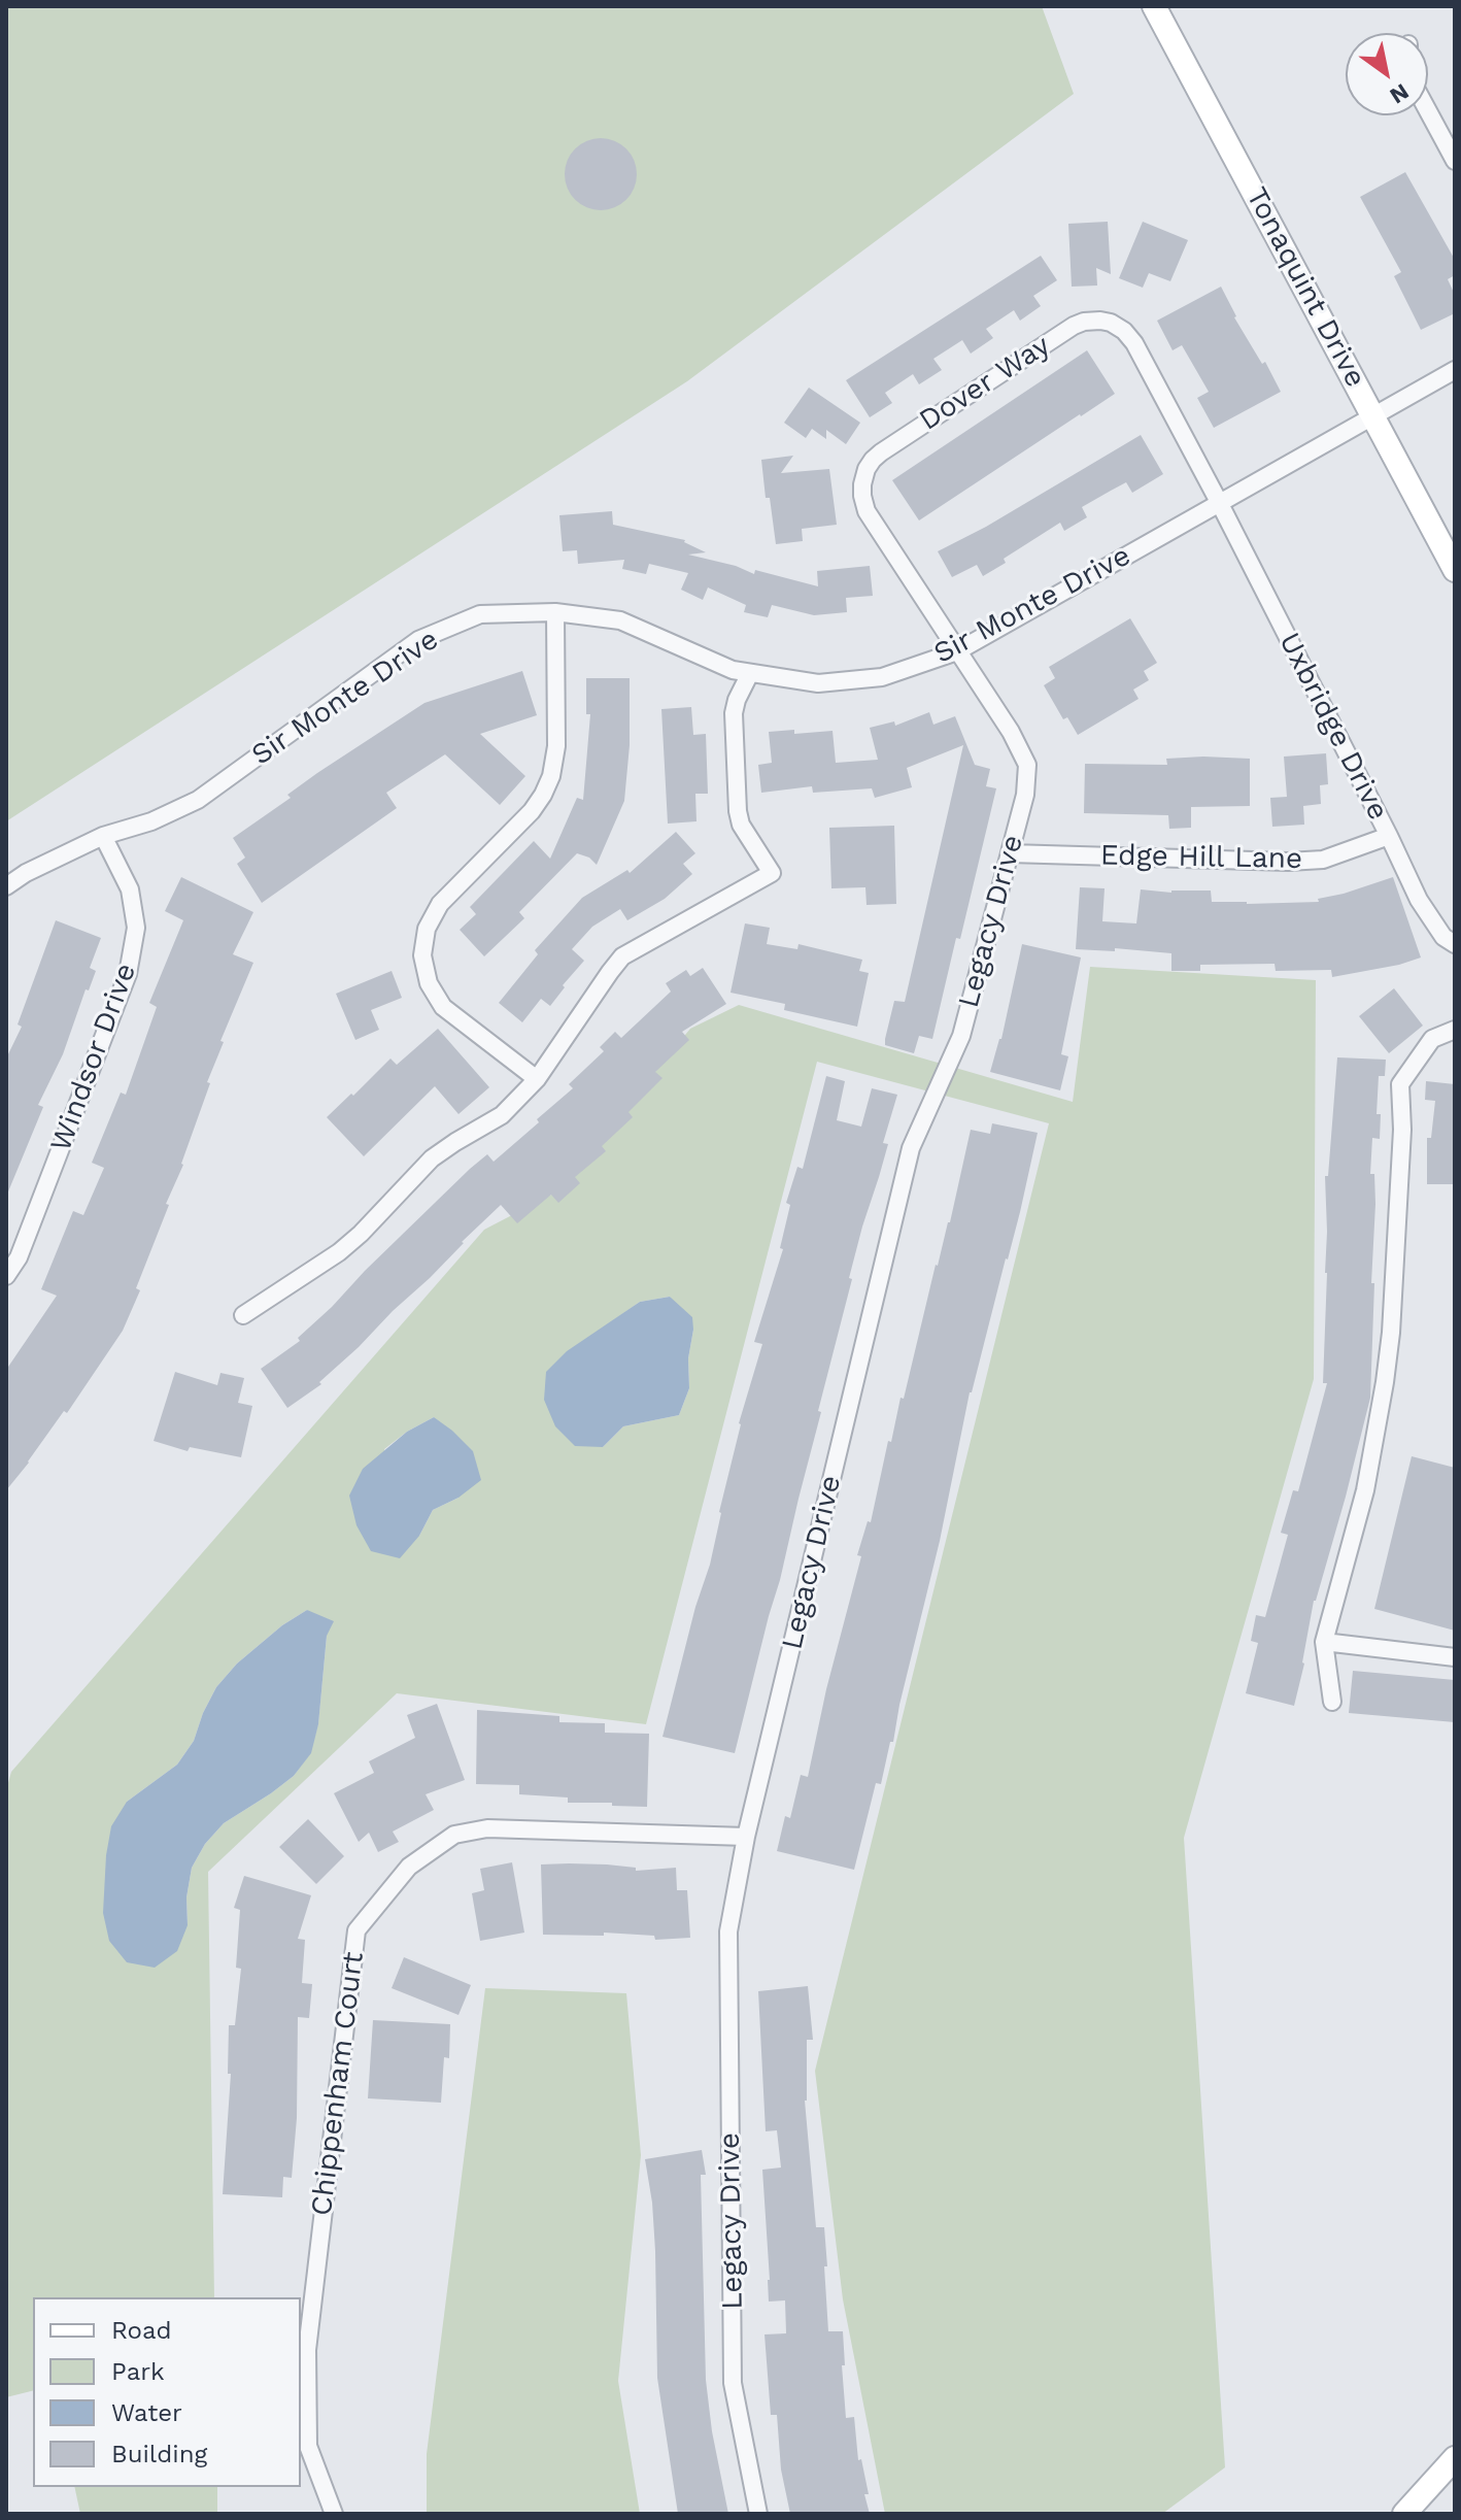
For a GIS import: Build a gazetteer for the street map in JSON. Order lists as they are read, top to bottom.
{
  "streets": {
    "street": [
      "Tonaquint Drive",
      "Dover Way",
      "Sir Monte Drive",
      "Uxbridge Drive",
      "Edge Hill Lane",
      "Legacy Drive",
      "Windsor Drive",
      "Chippenham Court"
    ]
  },
  "crossings": [
    ["Tonaquint Drive", "Sir Monte Drive"],
    ["Dover Way", "Sir Monte Drive"],
    ["Dover Way", "Uxbridge Drive"],
    ["Dover Way", "Legacy Drive"],
    ["Sir Monte Drive", "Uxbridge Drive"],
    ["Sir Monte Drive", "Legacy Drive"],
    ["Sir Monte Drive", "Windsor Drive"],
    ["Uxbridge Drive", "Edge Hill Lane"],
    ["Edge Hill Lane", "Legacy Drive"],
    ["Legacy Drive", "Chippenham Court"]
  ],
  "legend": [
    "Road",
    "Park",
    "Water",
    "Building"
  ],
  "north": "bottom right"
}
